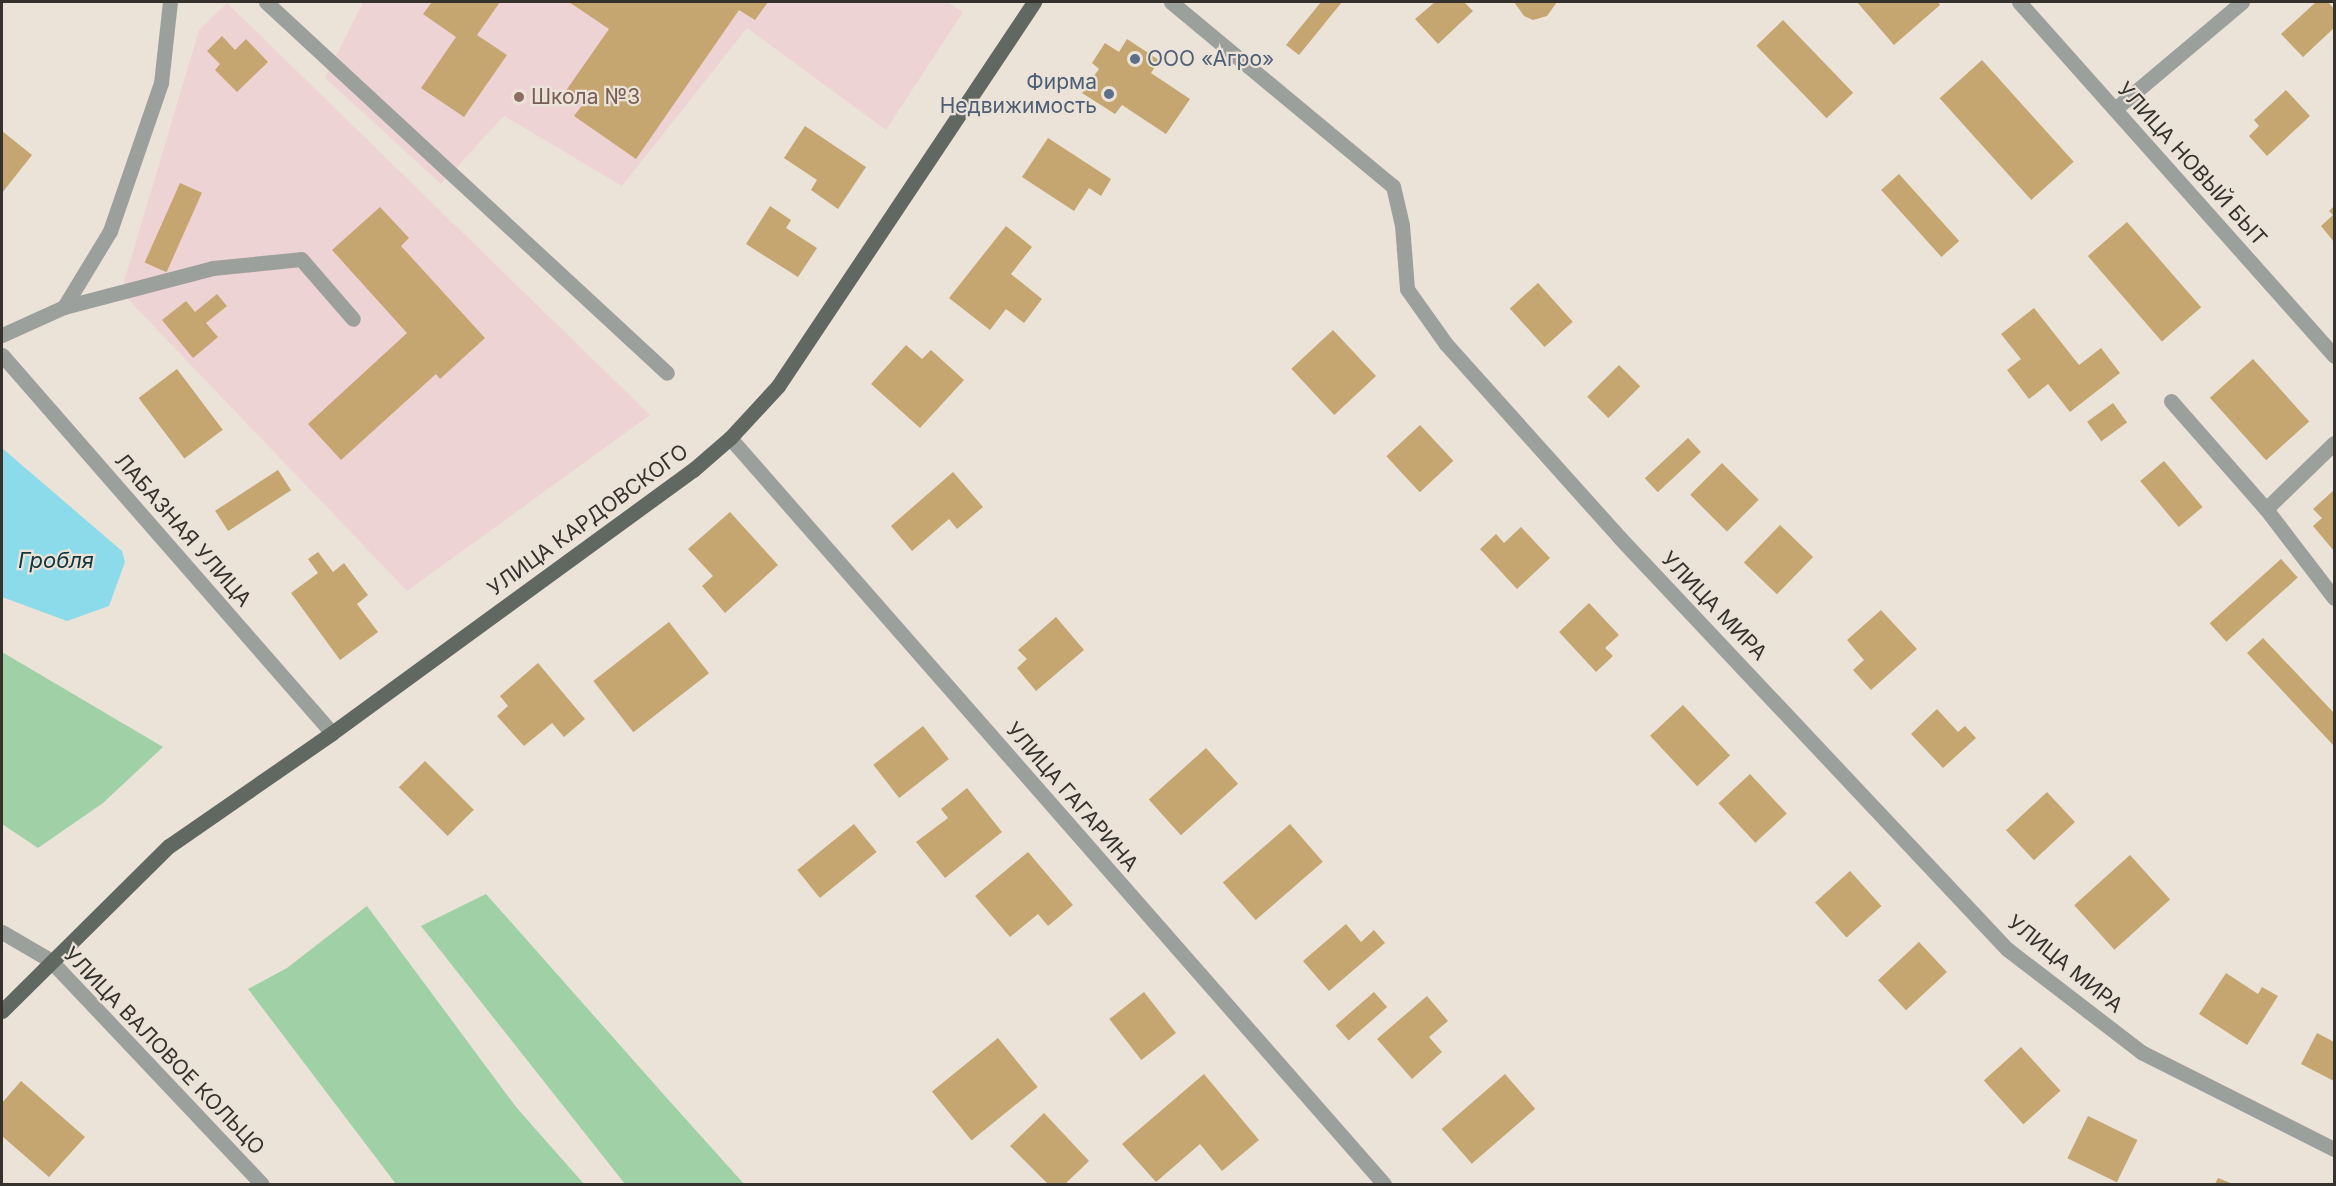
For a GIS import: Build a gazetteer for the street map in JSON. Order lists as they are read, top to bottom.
{
  "streets": {
    "main road": ["УЛИЦА КАРДОВСКОГО"],
    "street": [
      "УЛИЦА НОВЫЙ БЫТ",
      "ЛАБАЗНАЯ УЛИЦА",
      "УЛИЦА МИРА",
      "УЛИЦА ГАГАРИНА",
      "УЛИЦА ВАЛОВОЕ КОЛЬЦО"
    ]
  },
  "crossings": [
    ["УЛИЦА КАРДОВСКОГО", "ЛАБАЗНАЯ УЛИЦА"],
    ["УЛИЦА КАРДОВСКОГО", "УЛИЦА ГАГАРИНА"],
    ["УЛИЦА КАРДОВСКОГО", "УЛИЦА ВАЛОВОЕ КОЛЬЦО"]
  ],
  "water": ["Гробля"],
  "places": ["ООО «Агро»", "Фирма Недвижимость", "Школа №3"]
}
